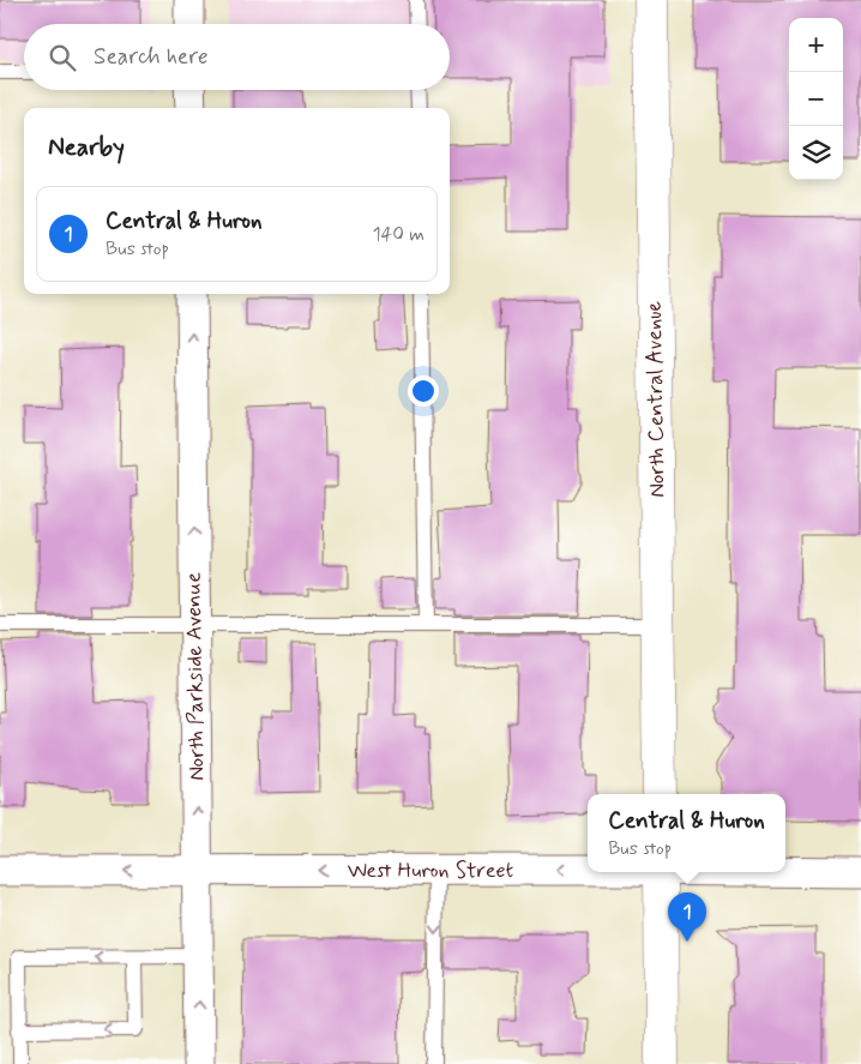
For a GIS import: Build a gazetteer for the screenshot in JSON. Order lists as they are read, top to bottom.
{
  "streets": {
    "street": ["North Central Avenue", "North Parkside Avenue", "West Huron Street"]
  },
  "crossings": [
    ["North Parkside Avenue", "West Huron Street"]
  ],
  "one_way": ["North Parkside Avenue", "West Huron Street"],
  "page": {
    "map_buttons": ["+", "−"],
    "search": "Search here",
    "heading": "Nearby",
    "list": [
      {
        "mark": "1",
        "name": "Central & Huron",
        "note": "Bus stop",
        "value": "140 m"
      }
    ],
    "popup": ["Central & Huron", "Bus stop"],
    "pins": "1"
  }
}
